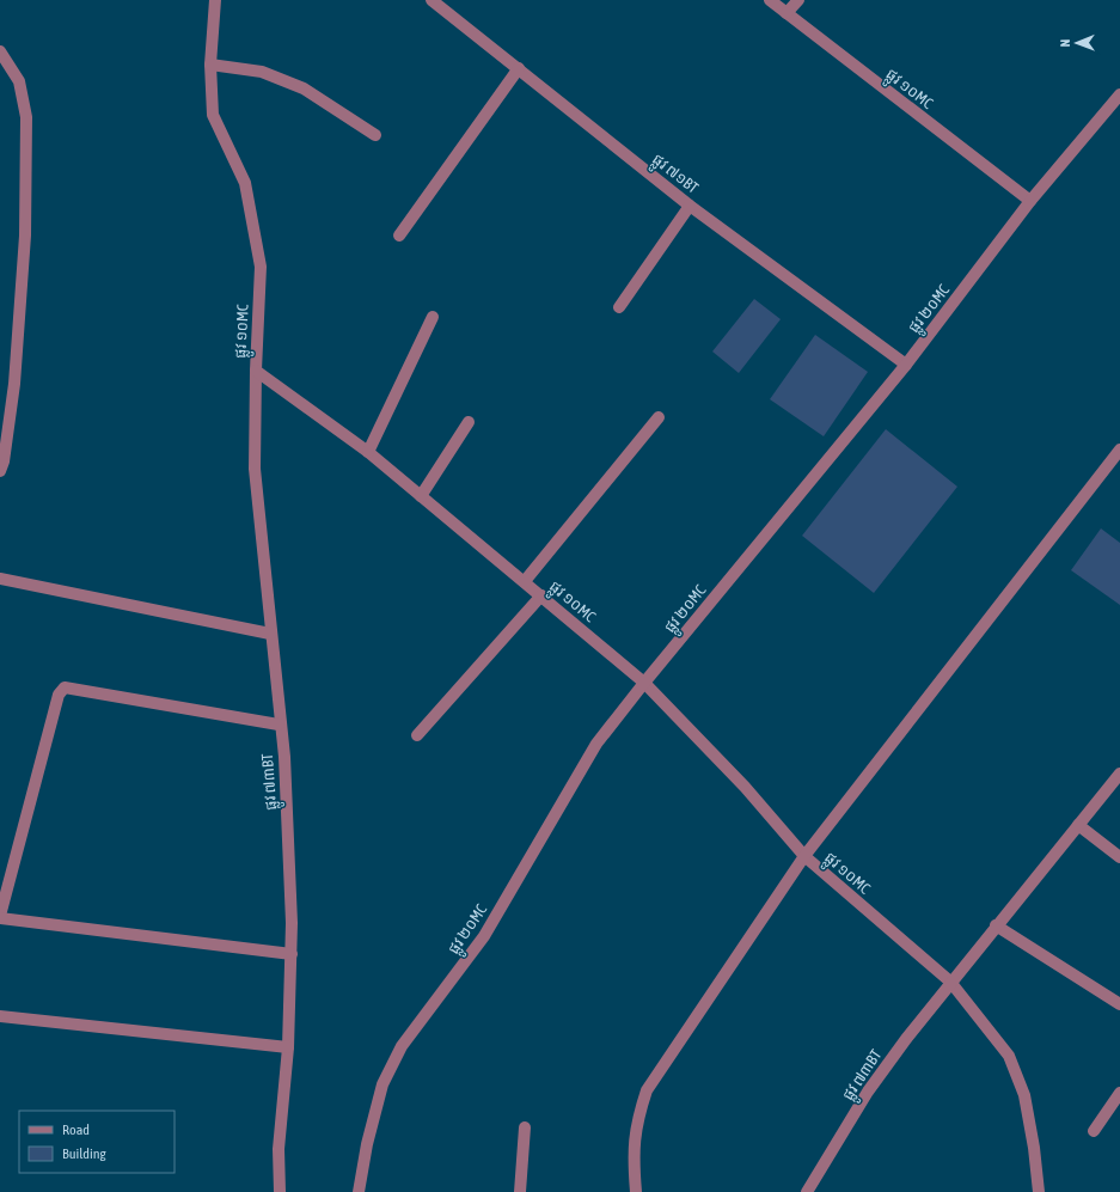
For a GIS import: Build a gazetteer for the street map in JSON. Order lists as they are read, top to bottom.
{
  "streets": {
    "street": [
      "ផ្លូវ ១០MC",
      "ផ្លូវ ៧១BT",
      "ផ្លូវ ២០MC",
      "ផ្លូវ ៧៣BT"
    ]
  },
  "crossings": [
    ["ផ្លូវ ១០MC", "ផ្លូវ ២០MC"],
    ["ផ្លូវ ១០MC", "ផ្លូវ ៧៣BT"],
    ["ផ្លូវ ៧១BT", "ផ្លូវ ២០MC"]
  ],
  "legend": ["Road", "Building"],
  "north": "left"
}
